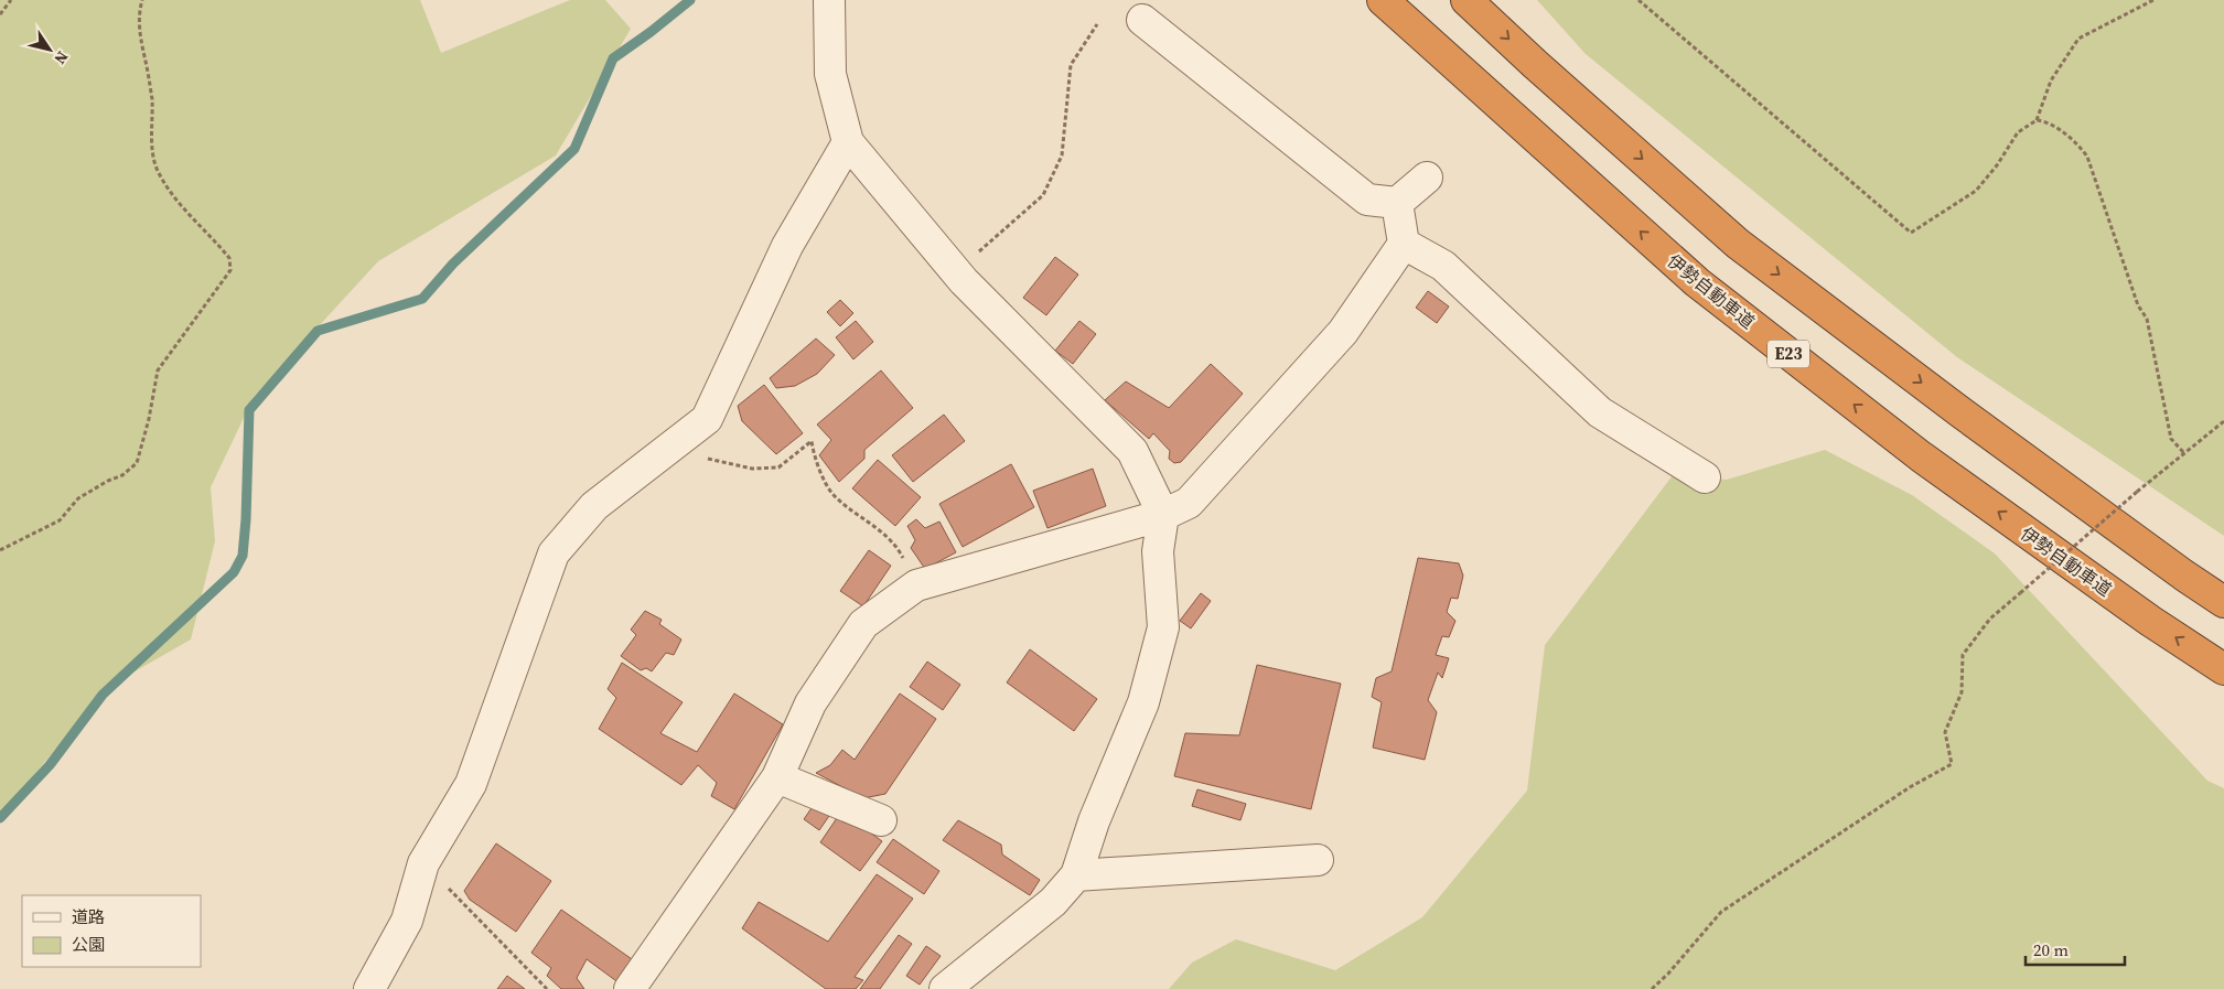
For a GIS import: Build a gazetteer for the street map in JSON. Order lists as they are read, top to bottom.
{
  "streets": {
    "highway": ["伊勢自動車道", "E23"]
  },
  "legend": ["道路", "公園"],
  "scale_bar": "20 m",
  "north": "bottom right"
}
